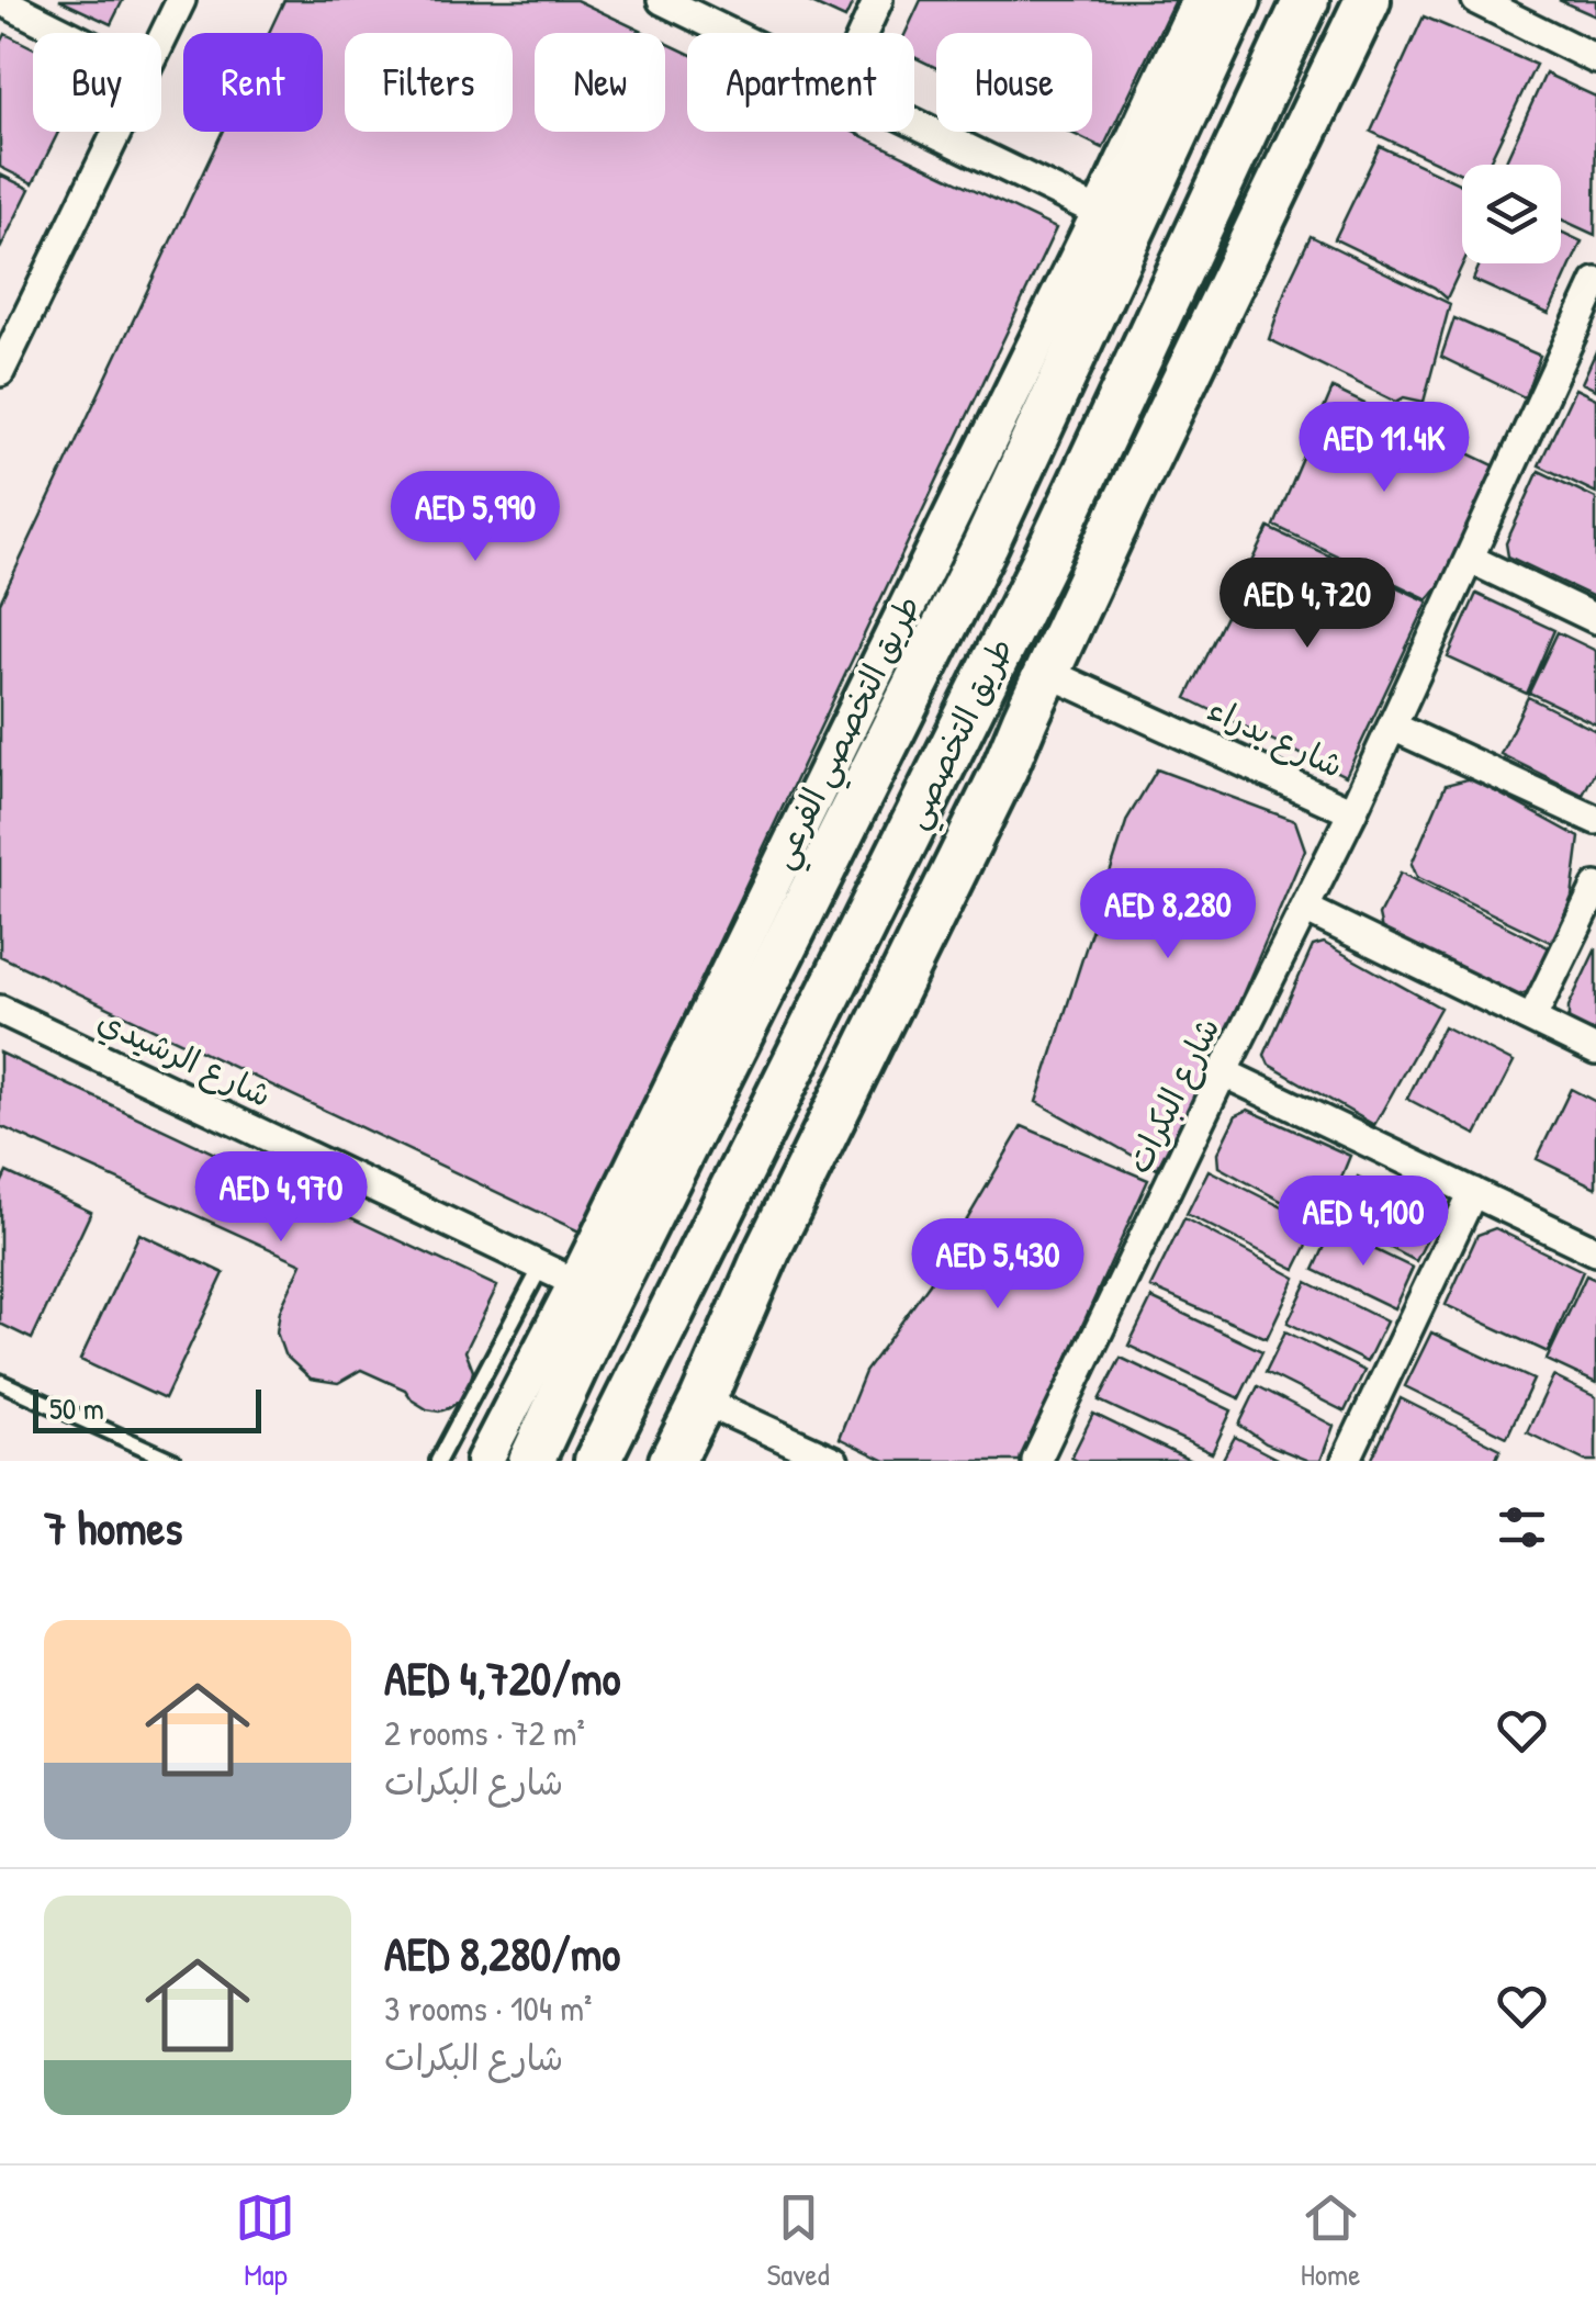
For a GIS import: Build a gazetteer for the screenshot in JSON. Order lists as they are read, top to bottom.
{
  "streets": {
    "main road": ["طريق التخصصي"],
    "street": [
      "طريق التخصصي الفرعي",
      "شارع بدراء",
      "شارع الرشيدي",
      "شارع البكرات"
    ]
  },
  "crossings": [
    ["طريق التخصصي الفرعي", "شارع الرشيدي"],
    ["شارع بدراء", "شارع البكرات"]
  ],
  "scale_bar": "50 m",
  "page": {
    "chip": [
      "Buy",
      "Rent",
      "Filters",
      "New",
      "Apartment",
      "House"
    ],
    "price": [
      "AED 11.4K",
      "AED 5,990",
      "AED 4,720",
      "AED 8,280",
      "AED 4,970",
      "AED 4,100",
      "AED 5,430"
    ],
    "scale": "50 m",
    "heading": "7 homes",
    "list": [
      {
        "name": "AED 4,720/mo",
        "note": "2 rooms · 72 m² · شارع البكرات"
      },
      {
        "name": "AED 8,280/mo",
        "note": "3 rooms · 104 m² · شارع البكرات"
      }
    ],
    "tabs": ["Map", "Saved", "Home"]
  }
}
